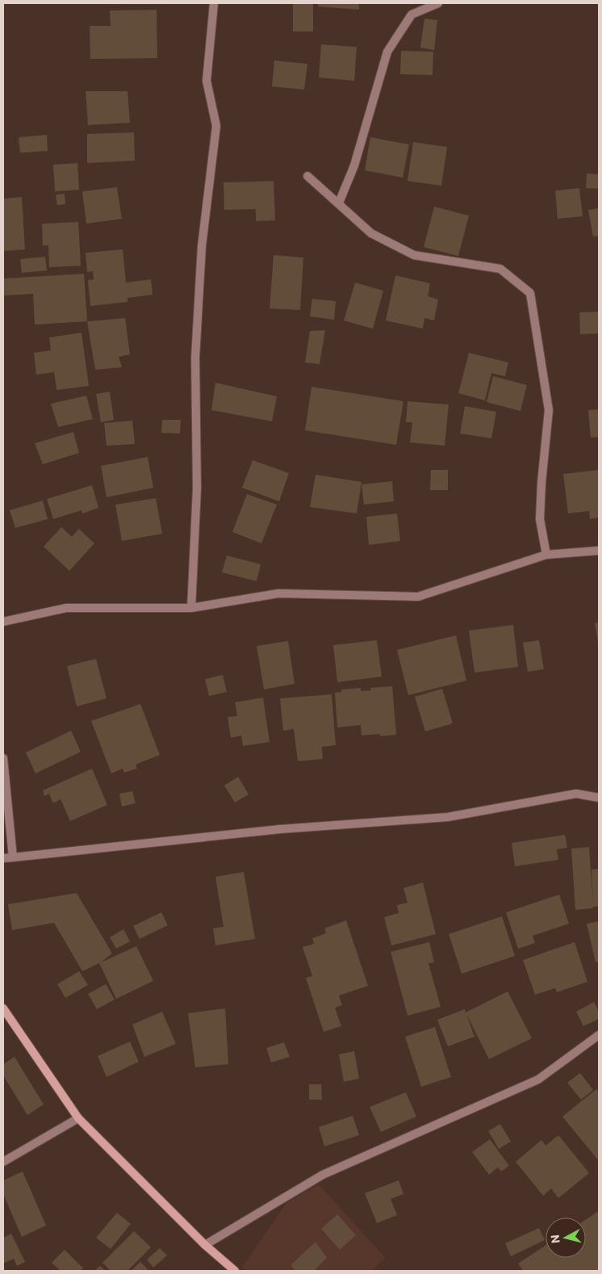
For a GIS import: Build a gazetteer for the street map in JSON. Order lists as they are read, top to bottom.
{
  "north": "left"
}
